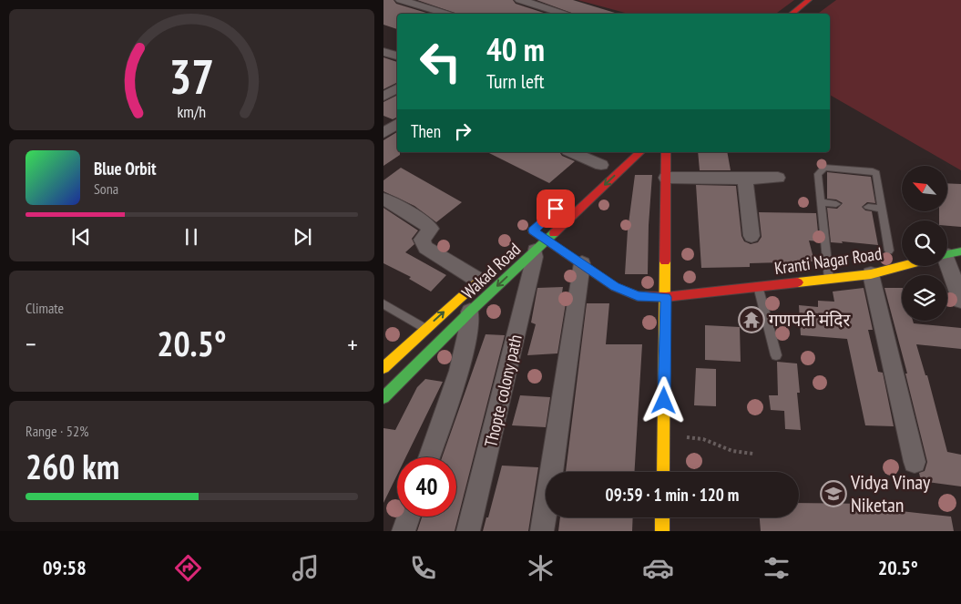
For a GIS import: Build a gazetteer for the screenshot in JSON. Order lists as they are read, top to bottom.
{
  "streets": {
    "street": ["Kranti Nagar Road", "Wakad Road", "Thopte colony path"]
  },
  "crossings": [
    ["Kranti Nagar Road", "Wakad Road"],
    ["Kranti Nagar Road", "Thopte colony path"],
    ["Wakad Road", "Thopte colony path"]
  ],
  "places": {
    "temple": ["गणपती मंदिर"],
    "school or university": ["Vidya Vinay Niketan"]
  },
  "north": "top left",
  "page": {
    "turn": ["40 m", "Turn left"],
    "then": "Then",
    "song": ["Blue Orbit", "Sona"],
    "tile": [
      "Climate",
      ["Range · 52%", "260 km"]
    ],
    "heat": ["−", "20.5°", "+"],
    "limit": "40",
    "trip": "09:59 · 1 min · 120 m",
    "tabs": ["09:58", "20.5°"],
    "gauge": ["37", "km/h"]
  }
}
